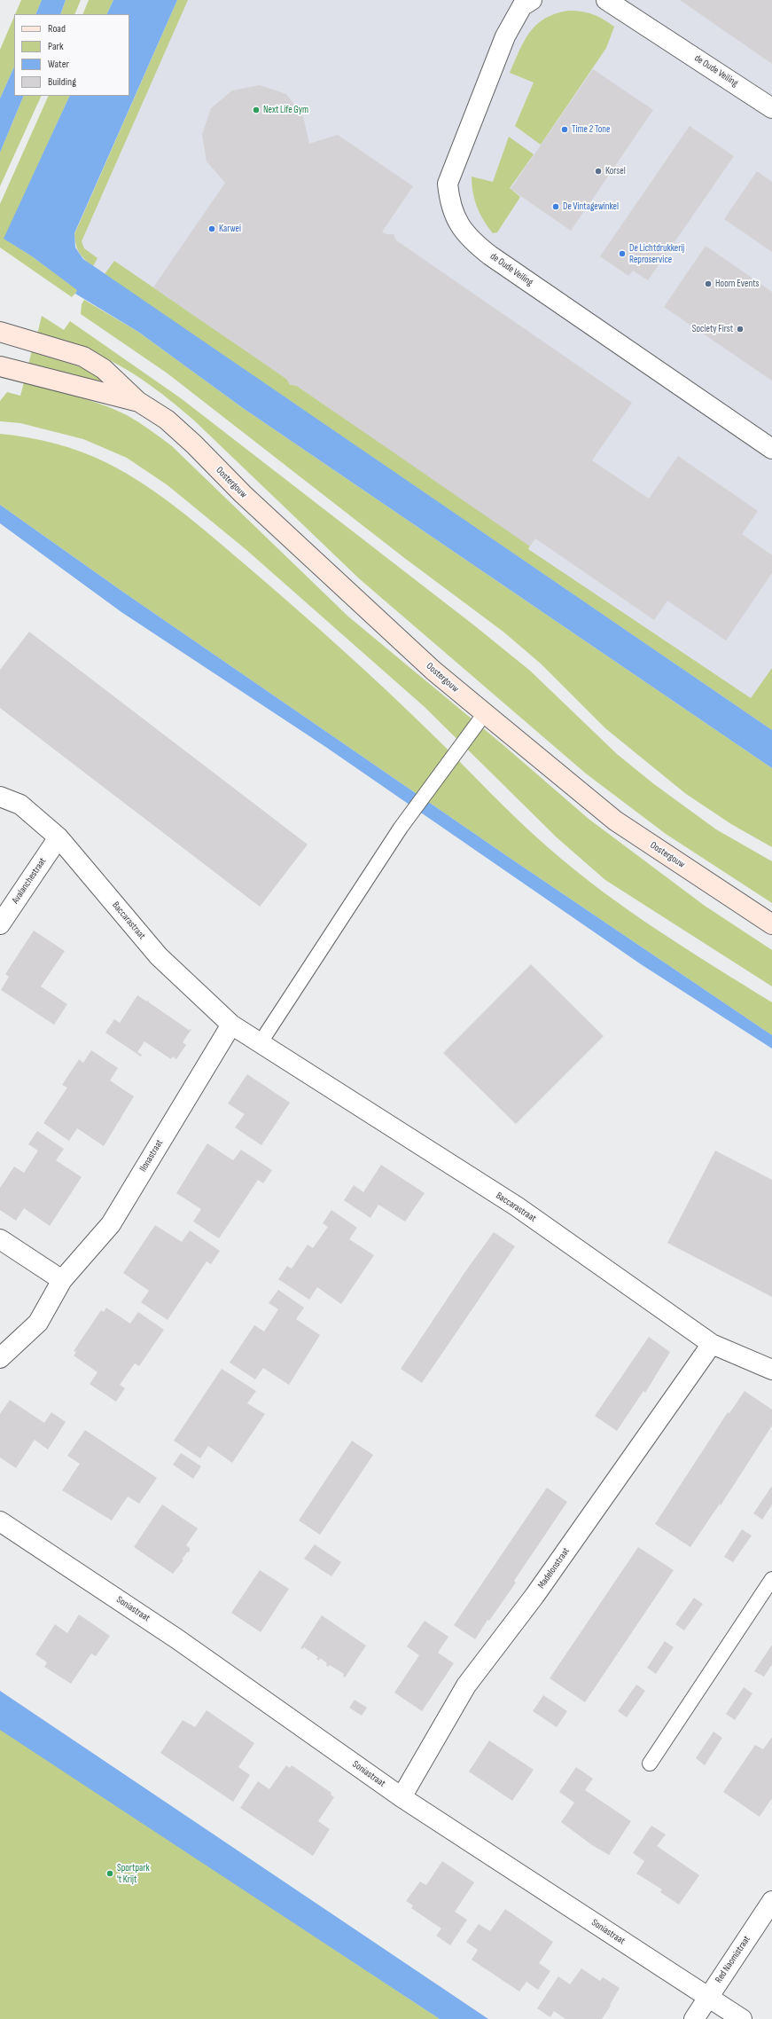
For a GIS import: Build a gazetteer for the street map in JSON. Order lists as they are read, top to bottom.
{
  "streets": {
    "main road": ["Oostergouw"],
    "street": [
      "de Oude Veiling",
      "Avalanchestraat",
      "Baccarastraat",
      "Ilonastraat",
      "Madelonstraat",
      "Soniastraat",
      "Red Naomistraat"
    ]
  },
  "crossings": [
    ["Avalanchestraat", "Baccarastraat"],
    ["Baccarastraat", "Ilonastraat"],
    ["Baccarastraat", "Madelonstraat"],
    ["Madelonstraat", "Soniastraat"],
    ["Soniastraat", "Red Naomistraat"]
  ],
  "places": [
    "Next Life Gym",
    "Time 2 Tone",
    "Korsel",
    "De Vintagewinkel",
    "Karwei",
    "De Lichtdrukkerij Reproservice",
    "Hoorn Events",
    "Society First",
    "Sportpark 't Krijt"
  ],
  "legend": [
    "Road",
    "Park",
    "Water",
    "Building"
  ]
}
